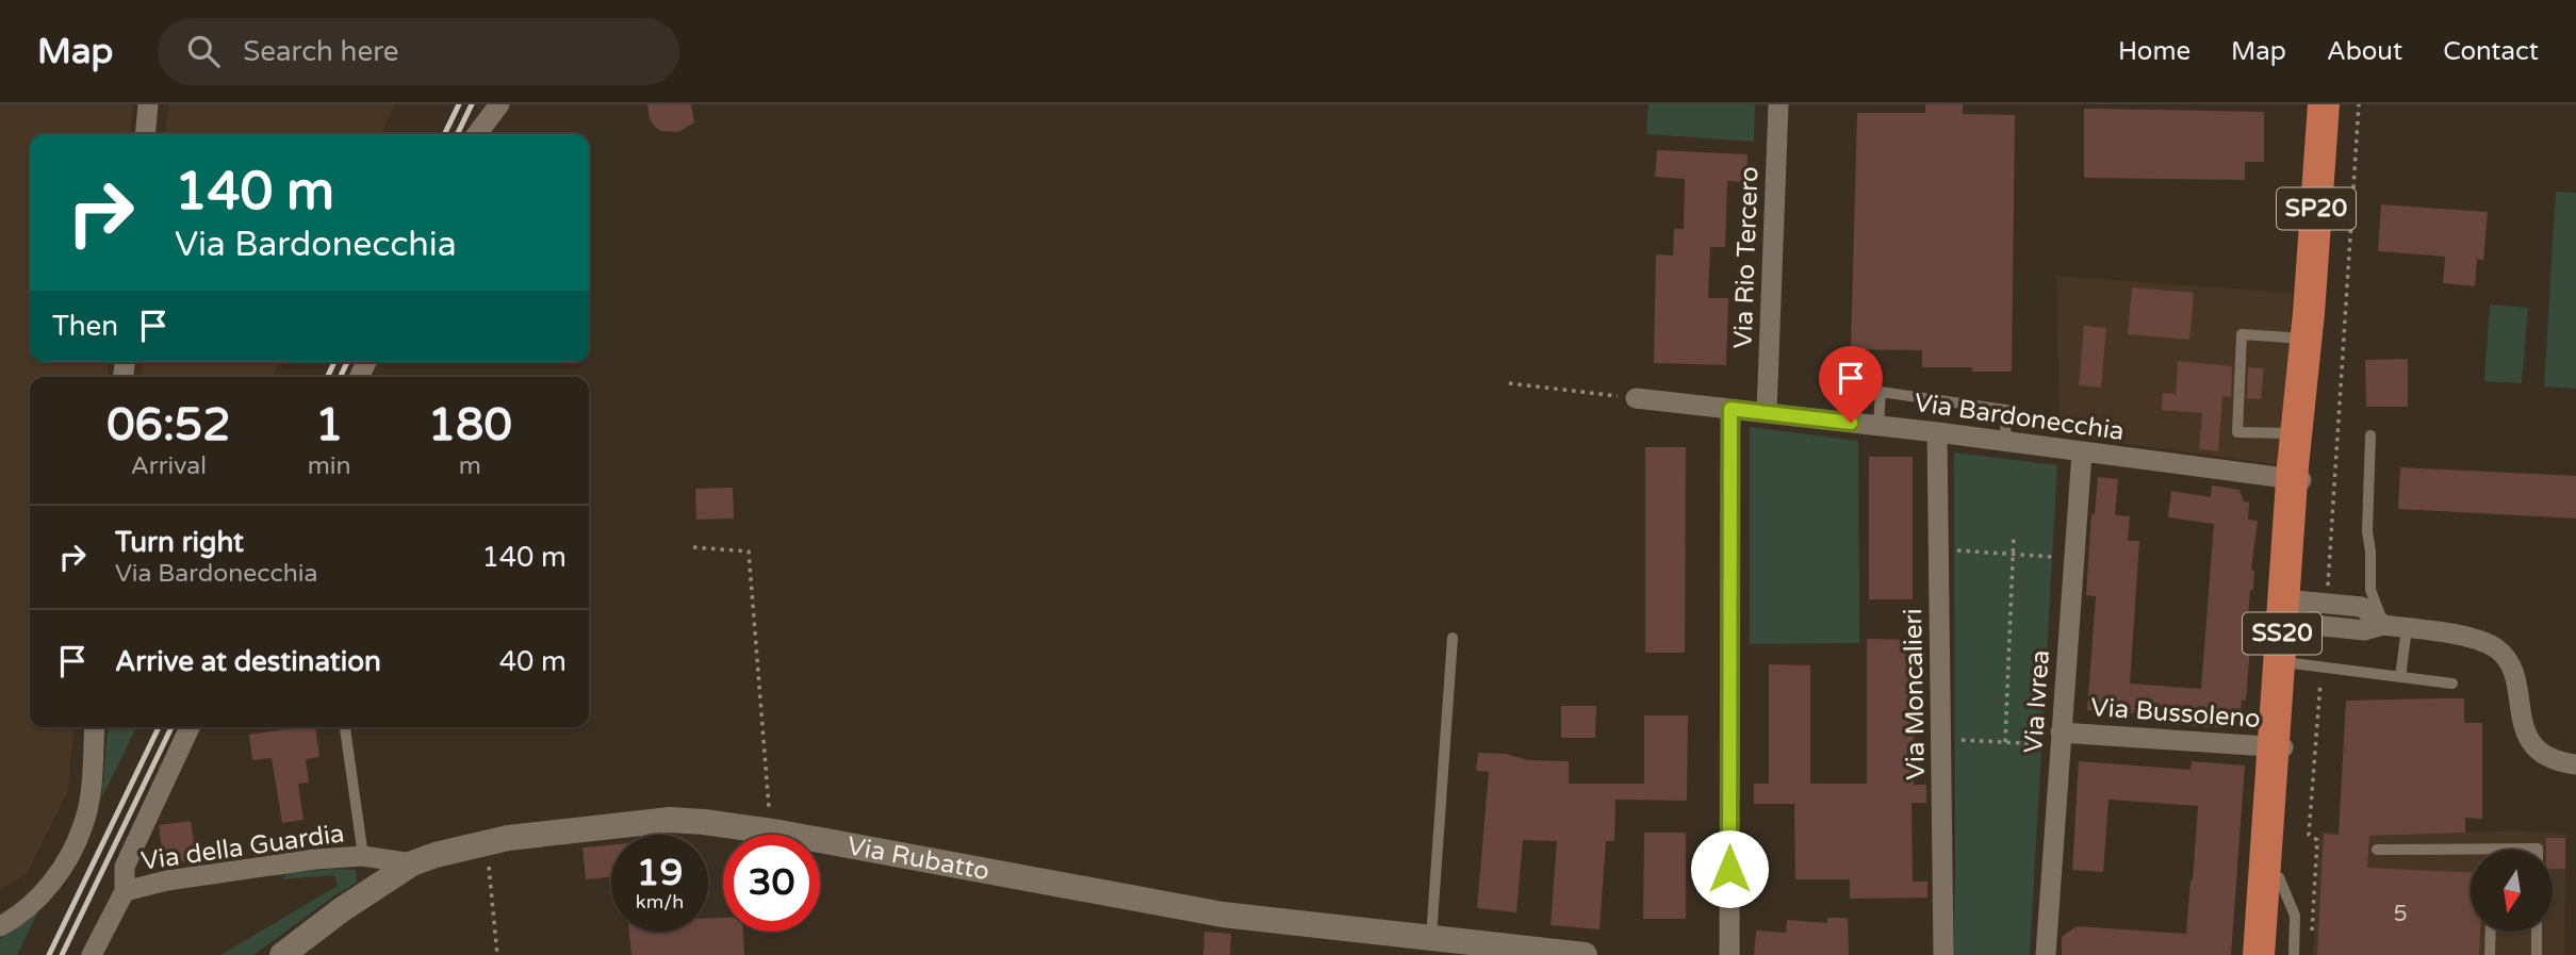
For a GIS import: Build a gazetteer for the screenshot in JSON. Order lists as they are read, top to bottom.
{
  "streets": {
    "main road": ["SP20", "SS20"],
    "street": [
      "Via Rio Tercero",
      "Via Bardonecchia",
      "Via Moncalieri",
      "Via Ivrea",
      "Via Bussoleno",
      "Via della Guardia",
      "Via Rubatto"
    ]
  },
  "crossings": [
    ["SP20", "SS20"],
    ["Via Rio Tercero", "Via Bardonecchia"],
    ["Via Bardonecchia", "SS20"],
    ["Via Bardonecchia", "Via Moncalieri"],
    ["Via Bardonecchia", "Via Ivrea"],
    ["SS20", "Via Bussoleno"],
    ["Via Ivrea", "Via Bussoleno"],
    ["Via della Guardia", "Via Rubatto"]
  ],
  "house_numbers": ["5"],
  "north": "bottom",
  "page": {
    "header": "Map",
    "search": "Search here",
    "nav": [
      "Home",
      "Map",
      "About",
      "Contact"
    ],
    "turn": ["140 m", "Via Bardonecchia"],
    "then": "Then",
    "eta": [
      "06:52",
      "Arrival",
      "1",
      "min",
      "180",
      "m"
    ],
    "list": [
      {
        "name": "Turn right",
        "note": "Via Bardonecchia",
        "value": "140 m"
      },
      {
        "name": "Arrive at destination",
        "value": "40 m"
      }
    ],
    "speed": "19 km/h",
    "limit": "30"
  }
}
